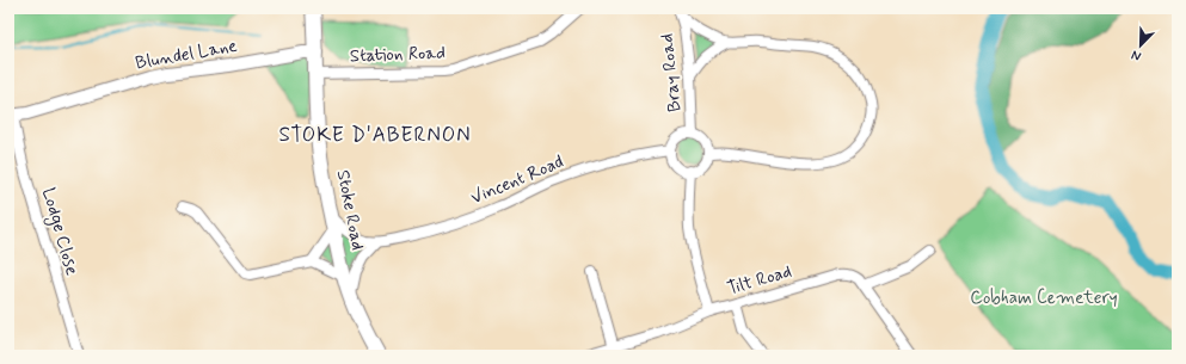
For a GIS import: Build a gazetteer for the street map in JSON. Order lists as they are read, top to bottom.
{
  "streets": {
    "main road": ["Stoke Road"],
    "street": [
      "Blundel Lane",
      "Station Road",
      "Bray Road",
      "Vincent Road",
      "Lodge Close",
      "Tilt Road"
    ]
  },
  "crossings": [
    ["Blundel Lane", "Stoke Road"],
    ["Blundel Lane", "Lodge Close"],
    ["Station Road", "Stoke Road"],
    ["Bray Road", "Vincent Road"],
    ["Vincent Road", "Stoke Road"]
  ],
  "districts": ["STOKE D'ABERNON"],
  "parks": ["Cobham Cemetery"],
  "north": "bottom left"
}
